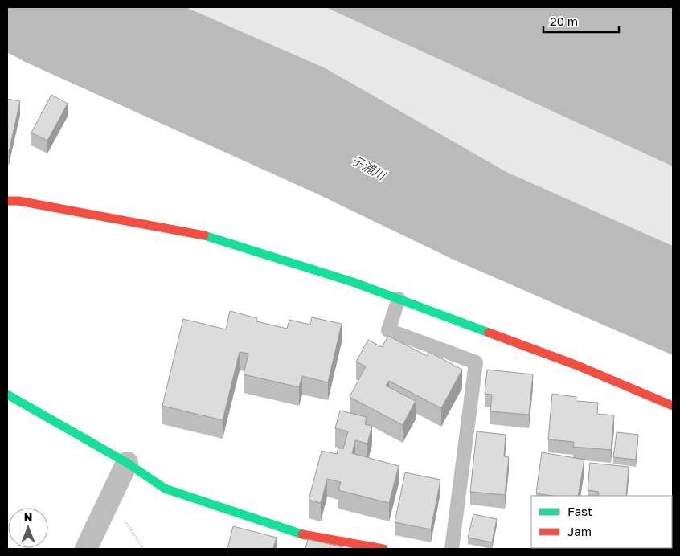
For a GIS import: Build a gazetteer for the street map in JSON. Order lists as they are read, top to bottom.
{
  "water": ["子浦川"],
  "legend": ["Fast", "Jam"],
  "scale_bar": "20 m",
  "north": "top"
}
